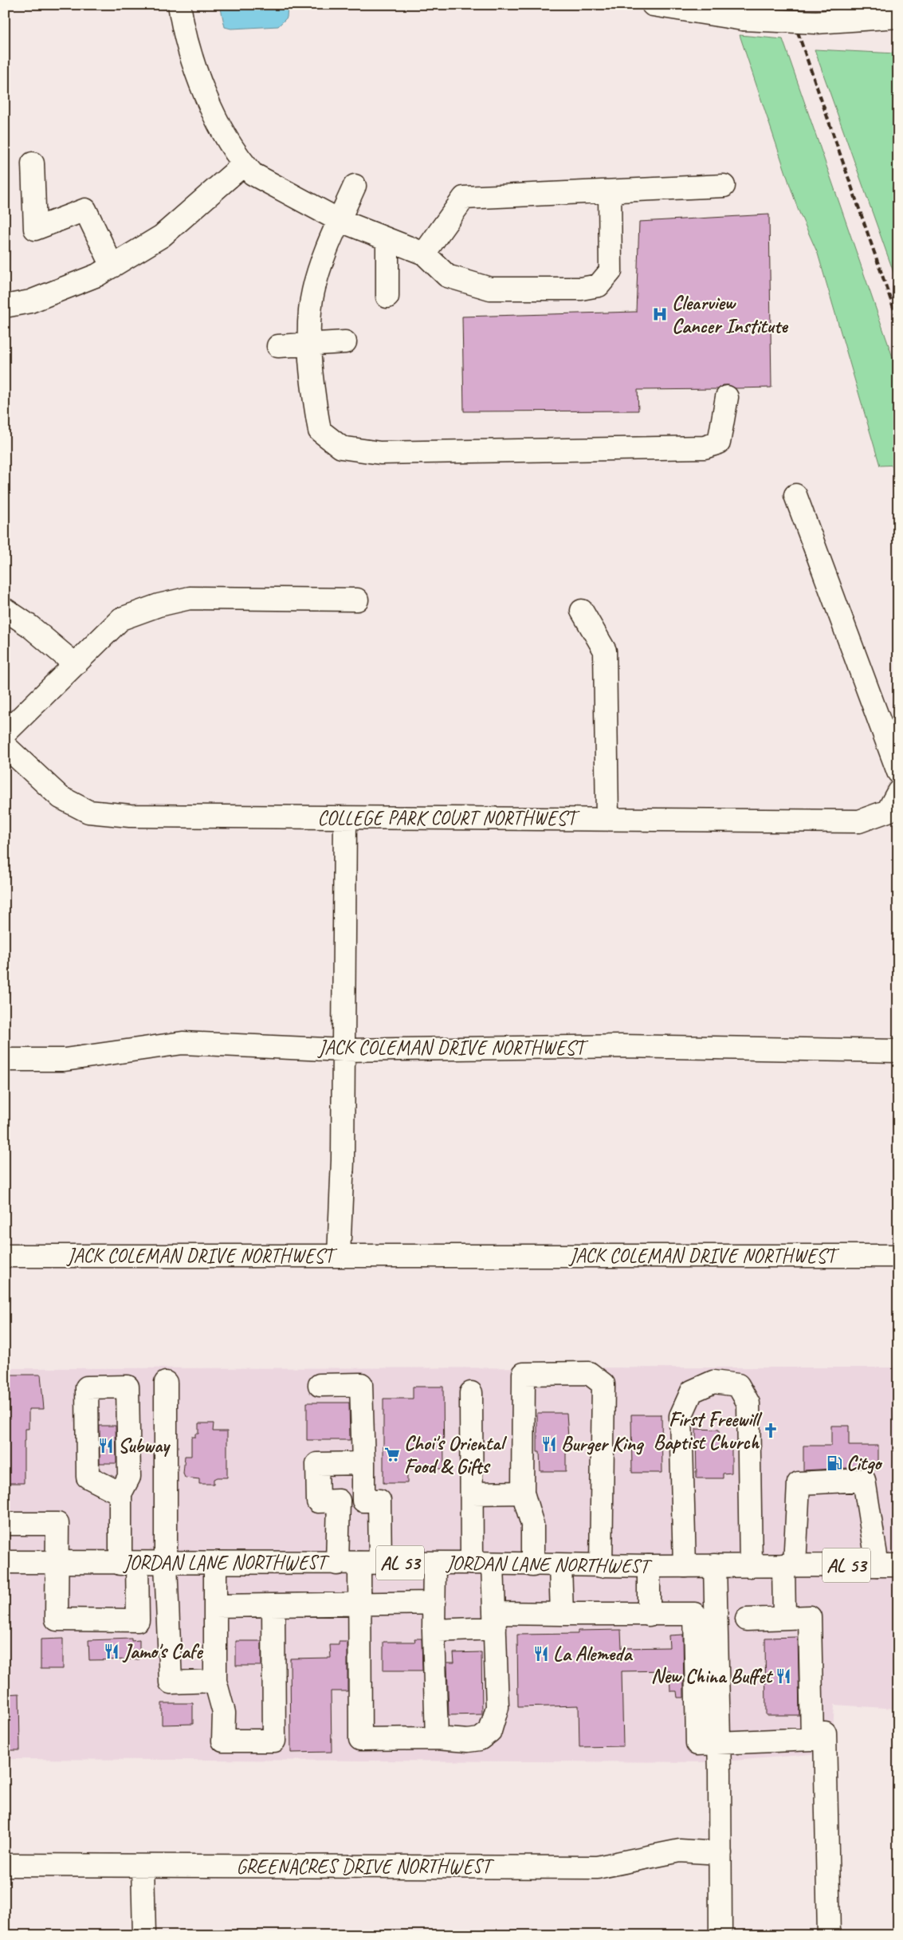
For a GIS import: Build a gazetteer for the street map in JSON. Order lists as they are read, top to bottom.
{
  "streets": {
    "street": [
      "COLLEGE PARK COURT NORTHWEST",
      "JACK COLEMAN DRIVE NORTHWEST",
      "JORDAN LANE NORTHWEST",
      "AL 53",
      "GREENACRES DRIVE NORTHWEST"
    ]
  },
  "places": {
    "hospital": ["Clearview Cancer Institute"],
    "church": ["First Freewill Baptist Church"],
    "restaurant": [
      "Burger King",
      "Subway",
      "Jamo's Cafe",
      "La Alemeda",
      "New China Buffet"
    ],
    "supermarket": ["Choi's Oriental Food & Gifts"],
    "fuel station": ["Citgo"]
  }
}
